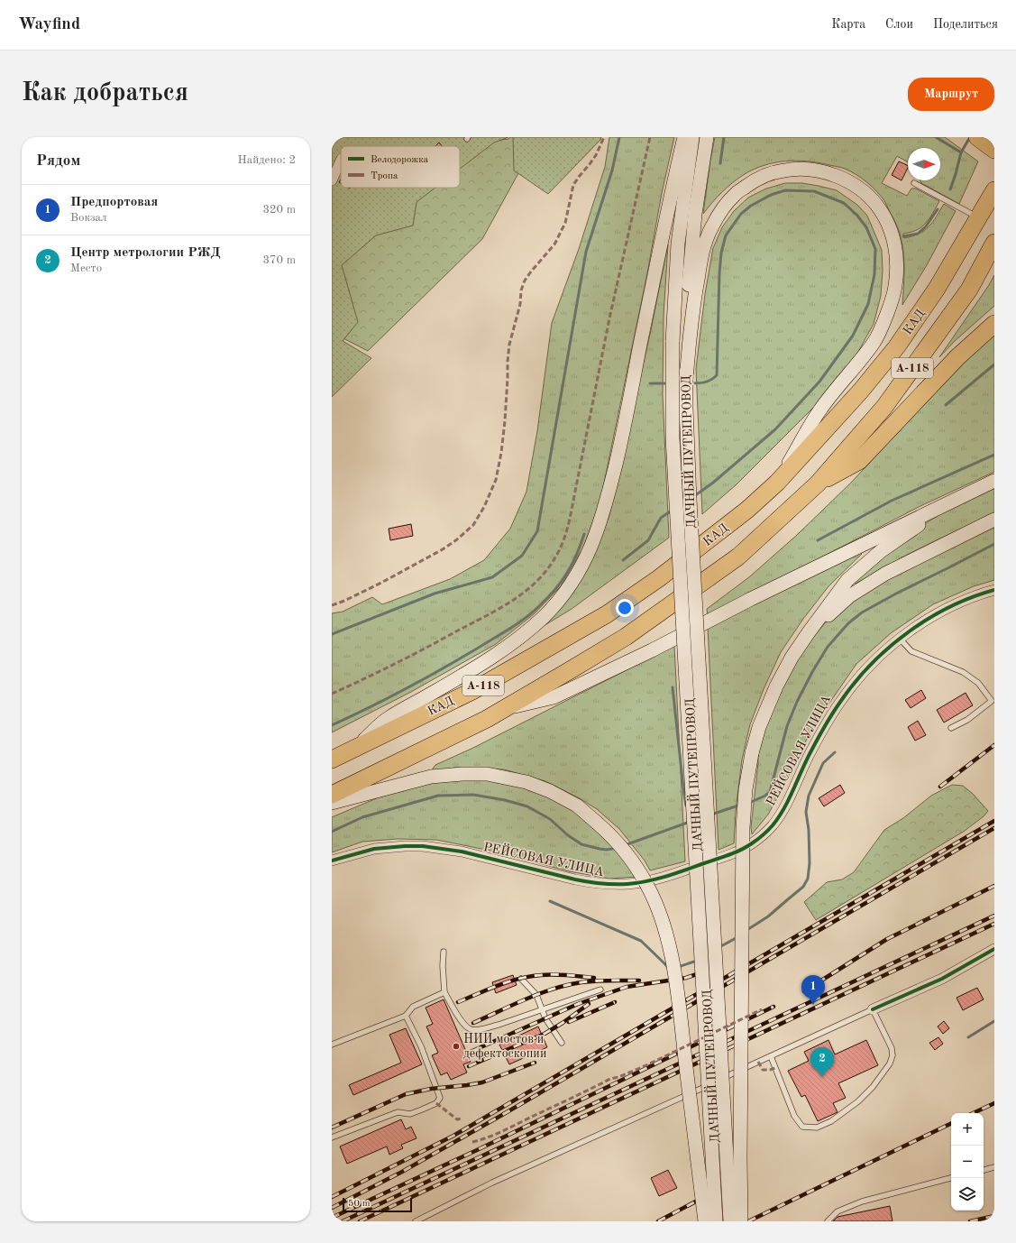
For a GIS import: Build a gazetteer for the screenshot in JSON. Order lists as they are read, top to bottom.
{
  "streets": {
    "highway": ["КАД", "А-118"],
    "main road": ["ДАЧНЫЙ ПУТЕПРОВОД"],
    "street": ["РЕЙСОВАЯ УЛИЦА"]
  },
  "places": ["НИИ мостов и дефектоскопии"],
  "legend": ["Велодорожка", "Тропа"],
  "scale_bar": "50 m",
  "north": "right",
  "page": {
    "header": "Wayfind",
    "nav": ["Карта", "Слои", "Поделиться"],
    "buttons": "Маршрут",
    "title": "Как добраться",
    "heading": ["Рядом", "Найдено: 2"],
    "list": [
      {
        "mark": "1",
        "name": "Предпортовая",
        "note": "Вокзал",
        "value": "320 m"
      },
      {
        "mark": "2",
        "name": "Центр метрологии РЖД",
        "note": "Место",
        "value": "370 m"
      }
    ],
    "pins": ["1", "2"],
    "map_buttons": ["+", "−"],
    "scale": "50 m"
  }
}
